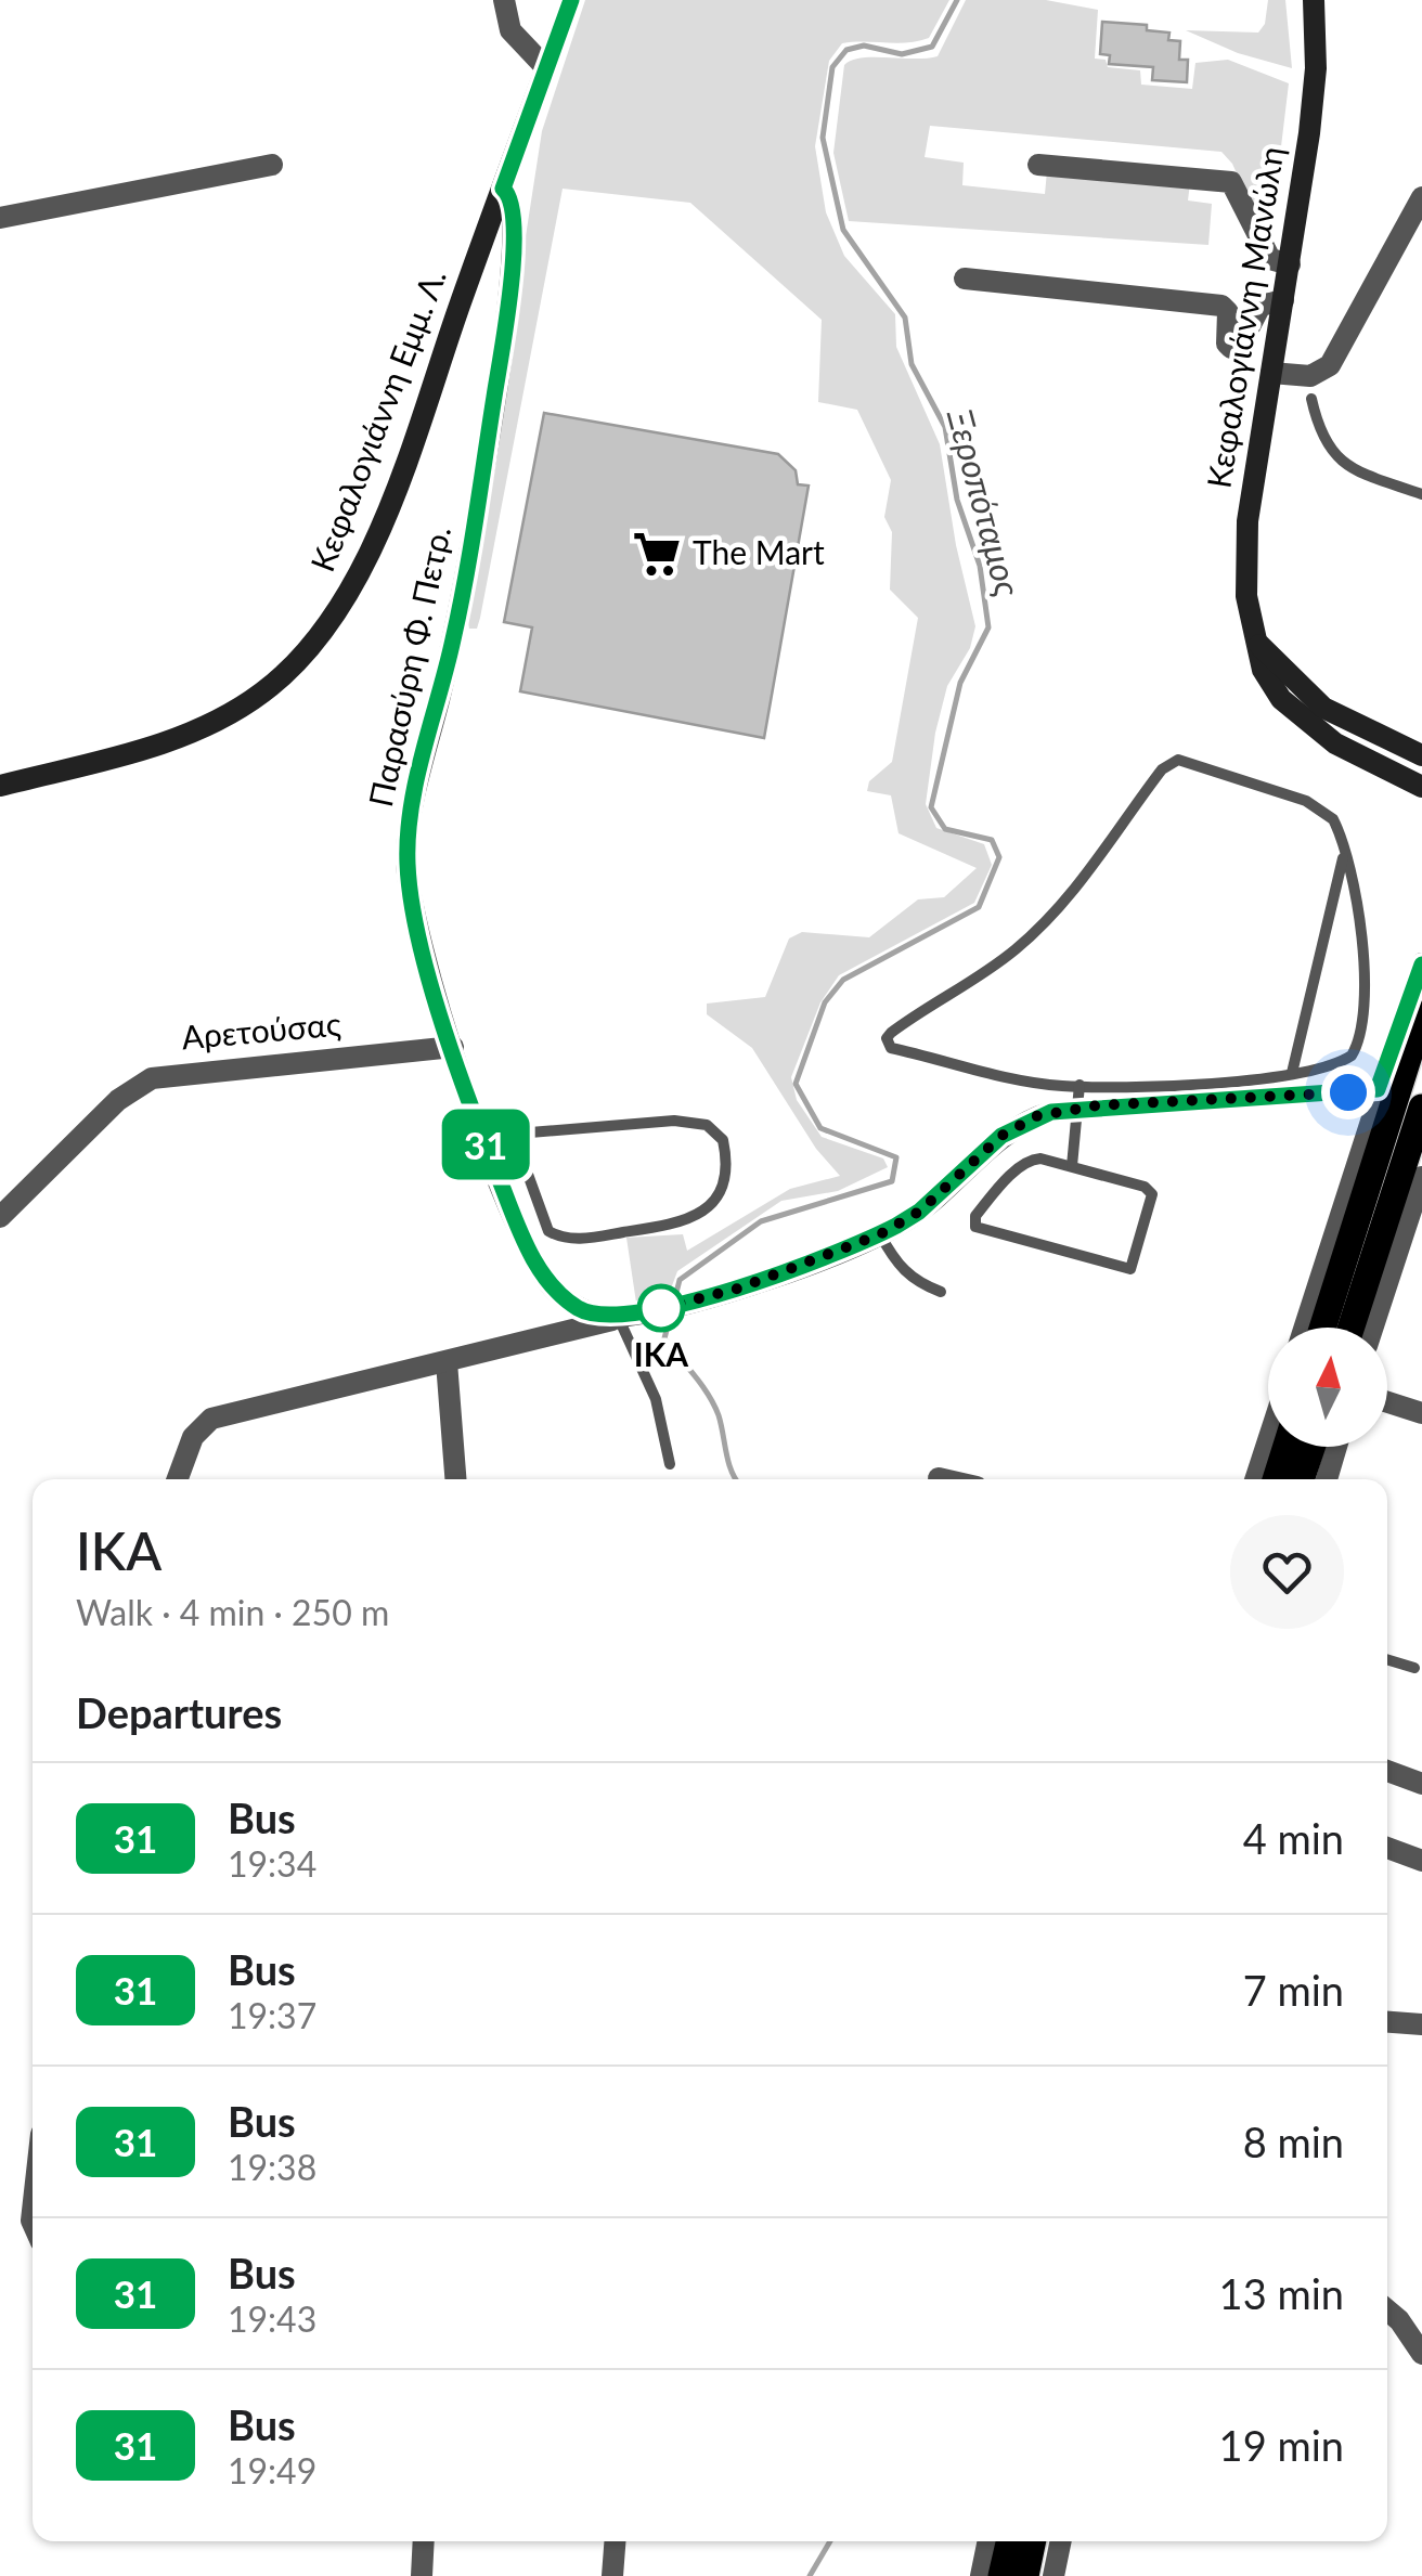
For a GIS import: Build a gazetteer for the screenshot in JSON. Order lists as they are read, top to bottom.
{
  "streets": {
    "main road": ["Κεφαλογιάννη Μανώλη", "Κεφαλογιάννη Εμμ. Λ."],
    "street": ["Παρασύρη Φ. Πετρ.", "Αρετούσας"]
  },
  "crossings": [
    ["Κεφαλογιάννη Εμμ. Λ.", "Παρασύρη Φ. Πετρ."],
    ["Παρασύρη Φ. Πετρ.", "Αρετούσας"]
  ],
  "water": ["Ξεροπόταμος"],
  "places": {
    "supermarket": ["The Mart"],
    "other": ["IKA"]
  },
  "lines": ["bus line 31"],
  "north": "top",
  "page": {
    "on_map": "31",
    "heading": [
      ["IKA", "Walk · 4 min · 250 m"],
      "Departures"
    ],
    "list": [
      {
        "mark": "31",
        "name": "Bus",
        "note": "19:34",
        "value": "4 min"
      },
      {
        "mark": "31",
        "name": "Bus",
        "note": "19:37",
        "value": "7 min"
      },
      {
        "mark": "31",
        "name": "Bus",
        "note": "19:38",
        "value": "8 min"
      },
      {
        "mark": "31",
        "name": "Bus",
        "note": "19:43",
        "value": "13 min"
      },
      {
        "mark": "31",
        "name": "Bus",
        "note": "19:49",
        "value": "19 min"
      }
    ]
  }
}
